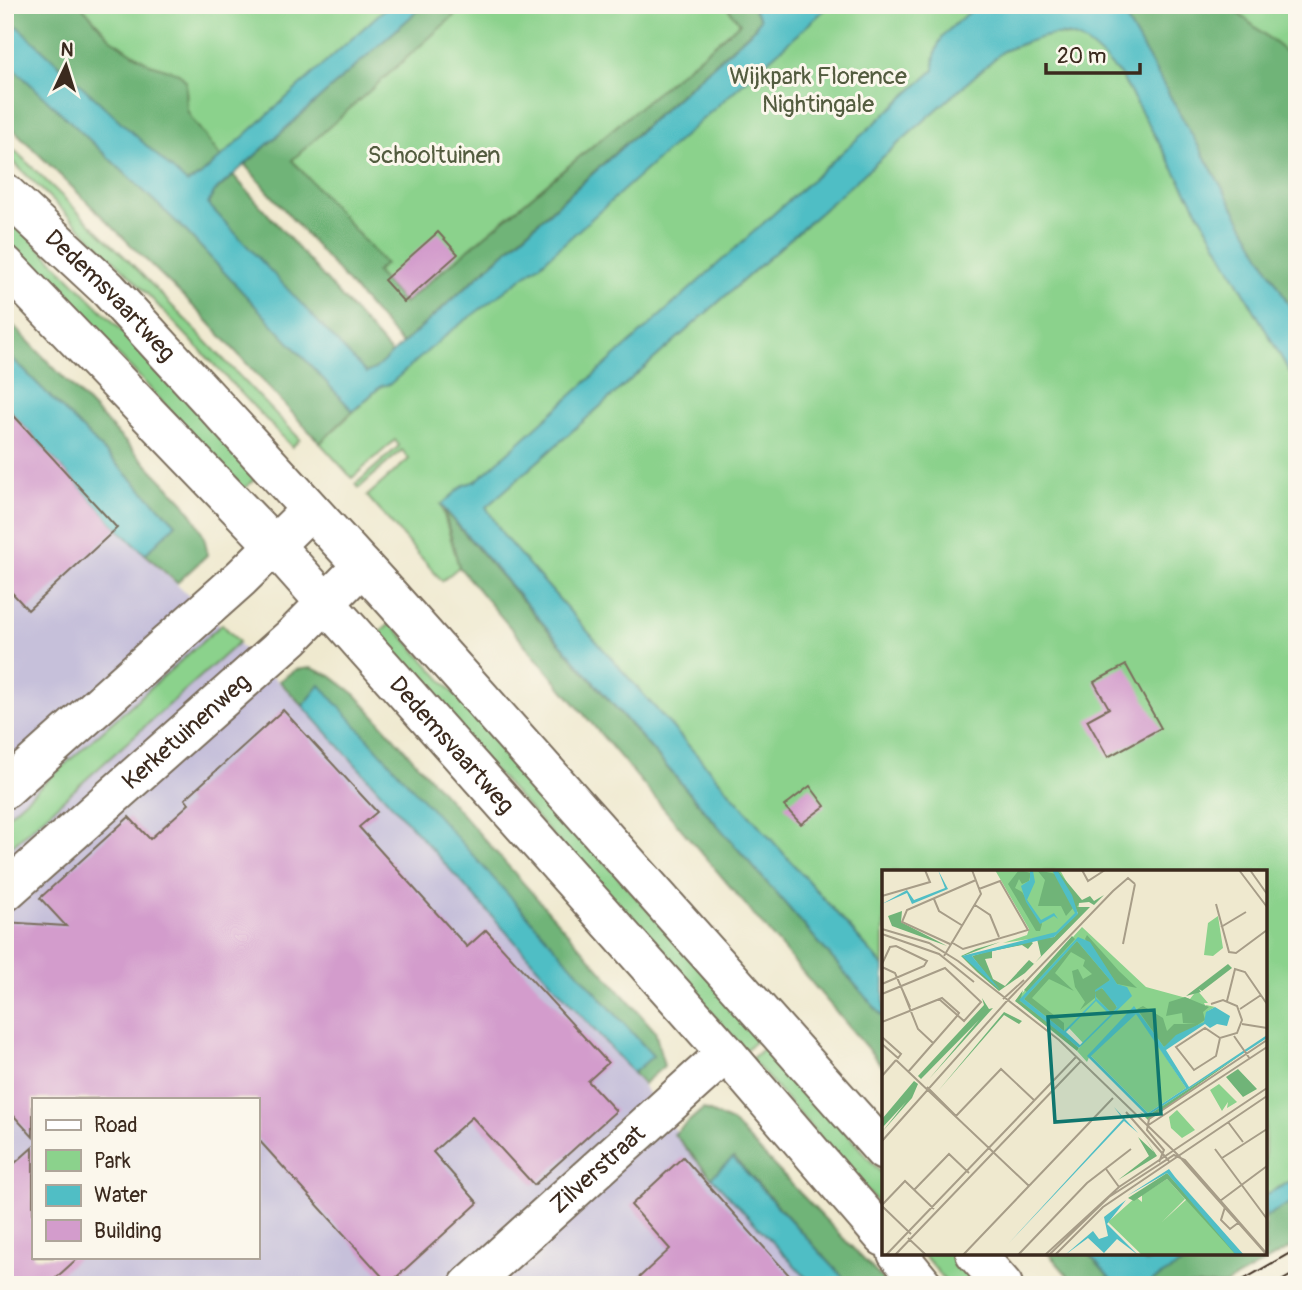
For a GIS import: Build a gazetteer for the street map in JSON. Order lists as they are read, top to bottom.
{
  "streets": {
    "main road": ["Dedemsvaartweg", "Kerketuinenweg", "Zilverstraat"]
  },
  "crossings": [
    ["Dedemsvaartweg", "Kerketuinenweg"],
    ["Dedemsvaartweg", "Zilverstraat"]
  ],
  "parks": ["Wijkpark Florence Nightingale", "Schooltuinen"],
  "legend": [
    "Road",
    "Park",
    "Water",
    "Building"
  ],
  "scale_bar": "20 m",
  "north": "top"
}
